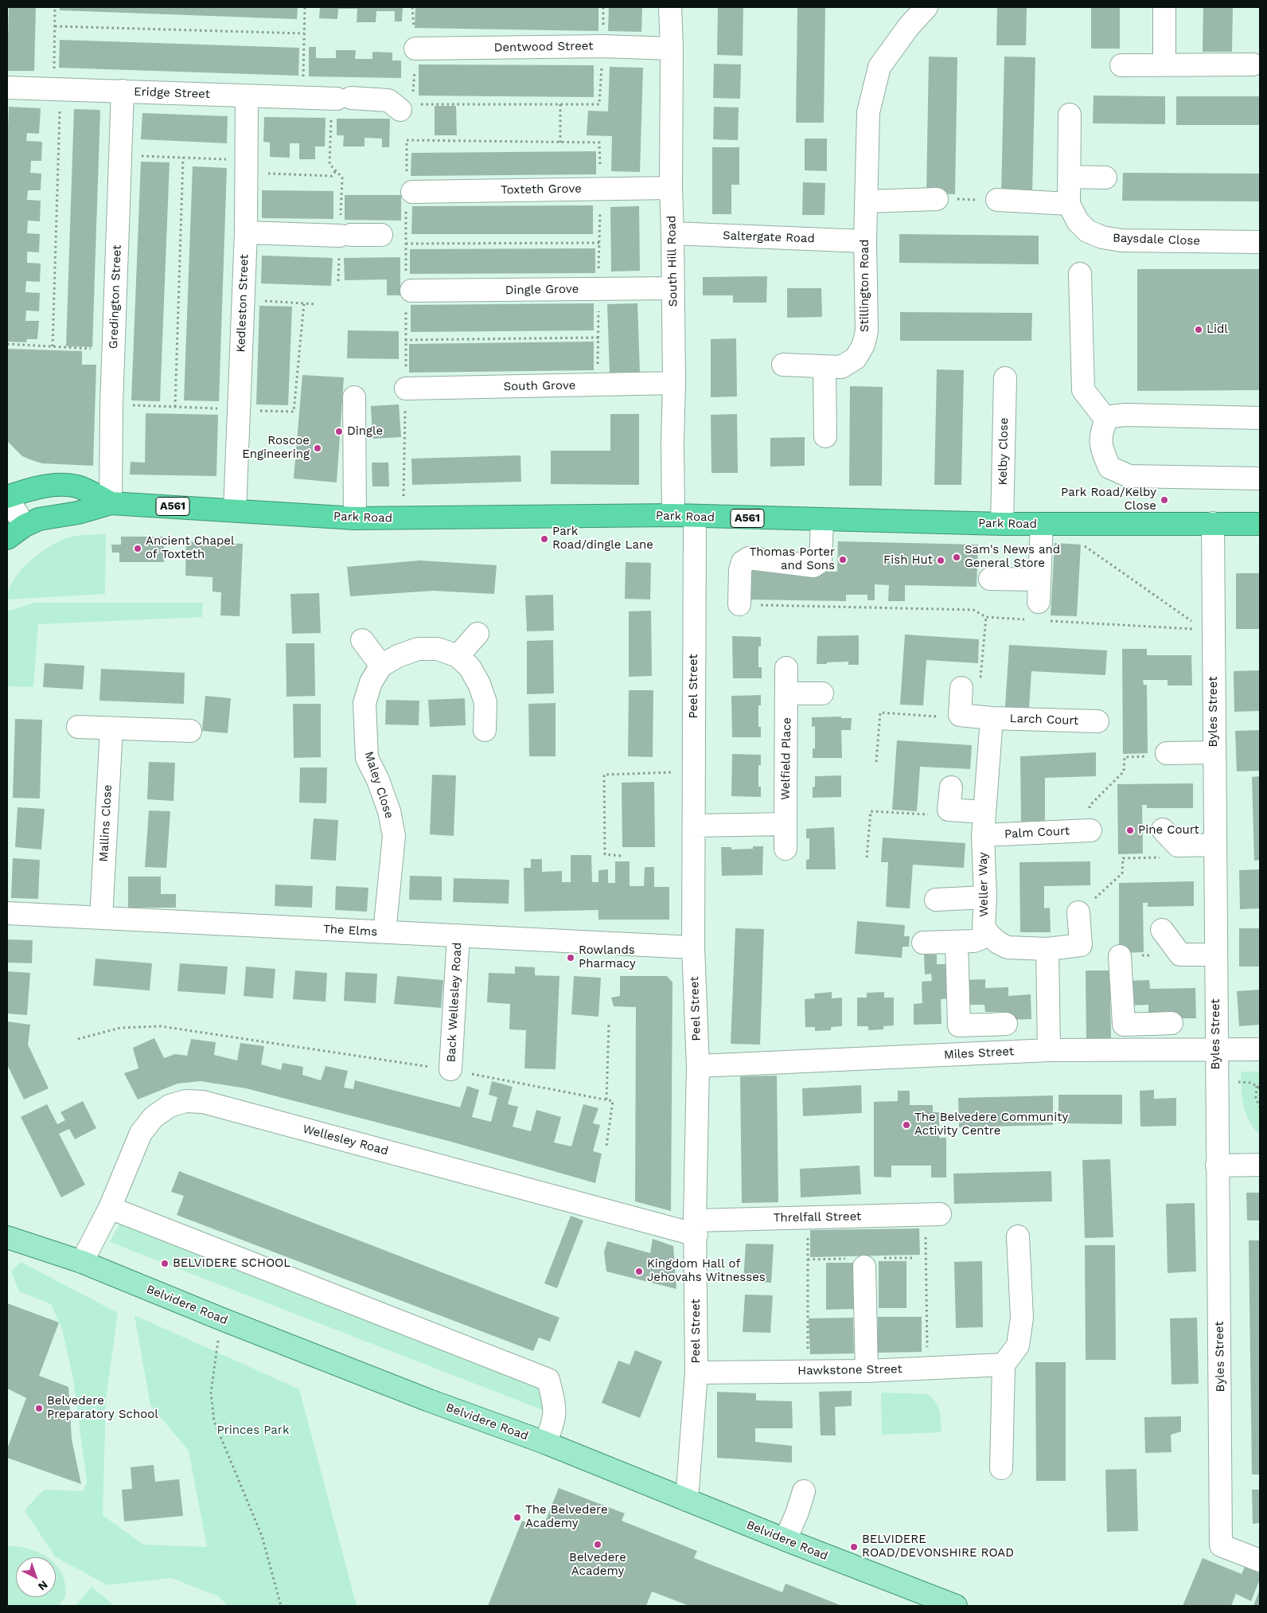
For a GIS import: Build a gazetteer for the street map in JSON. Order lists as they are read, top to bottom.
{
  "streets": {
    "highway": ["A561", "Park Road"],
    "main road": ["Belvidere Road"],
    "street": [
      "Dentwood Street",
      "Eridge Street",
      "Toxteth Grove",
      "Saltergate Road",
      "Baysdale Close",
      "South Hill Road",
      "Stillington Road",
      "Dingle Grove",
      "Gredington Street",
      "Kedleston Street",
      "South Grove",
      "Kelby Close",
      "Peel Street",
      "Byles Street",
      "Larch Court",
      "Welfield Place",
      "Maley Close",
      "Mallins Close",
      "Palm Court",
      "Weller Way",
      "The Elms",
      "Back Wellesley Road",
      "Miles Street",
      "Wellesley Road",
      "Threlfall Street",
      "Hawkstone Street"
    ]
  },
  "crossings": [
    ["Dentwood Street", "South Hill Road"],
    ["Eridge Street", "Gredington Street"],
    ["Eridge Street", "Kedleston Street"],
    ["Toxteth Grove", "South Hill Road"],
    ["Saltergate Road", "South Hill Road"],
    ["Saltergate Road", "Stillington Road"],
    ["South Hill Road", "Dingle Grove"],
    ["South Hill Road", "South Grove"],
    ["South Hill Road", "Park Road"],
    ["South Hill Road", "Peel Street"],
    ["Gredington Street", "Park Road"],
    ["Kedleston Street", "Park Road"],
    ["Kelby Close", "Park Road"],
    ["Park Road", "Peel Street"],
    ["Park Road", "Byles Street"],
    ["Peel Street", "The Elms"],
    ["Peel Street", "Miles Street"],
    ["Peel Street", "Wellesley Road"],
    ["Peel Street", "Threlfall Street"],
    ["Peel Street", "Belvidere Road"],
    ["Peel Street", "Hawkstone Street"],
    ["Byles Street", "Miles Street"],
    ["Larch Court", "Weller Way"],
    ["Maley Close", "The Elms"],
    ["Mallins Close", "The Elms"],
    ["Palm Court", "Weller Way"],
    ["The Elms", "Back Wellesley Road"],
    ["Wellesley Road", "Threlfall Street"],
    ["Wellesley Road", "Belvidere Road"]
  ],
  "parks": ["Princes Park"],
  "places": [
    "Lidl",
    "Dingle",
    "Roscoe Engineering",
    "Park Road/Kelby Close",
    "Park Road/dingle Lane",
    "Ancient Chapel of Toxteth",
    "Sam's News and General Store",
    "Thomas Porter and Sons",
    "Fish Hut",
    "Pine Court",
    "Rowlands Pharmacy",
    "The Belvedere Community Activity Centre",
    "BELVIDERE SCHOOL",
    "Kingdom Hall of Jehovahs Witnesses",
    "Belvedere Preparatory School",
    "The Belvedere Academy",
    "Belvedere Academy",
    "BELVIDERE ROAD/DEVONSHIRE ROAD"
  ],
  "north": "bottom right"
}
